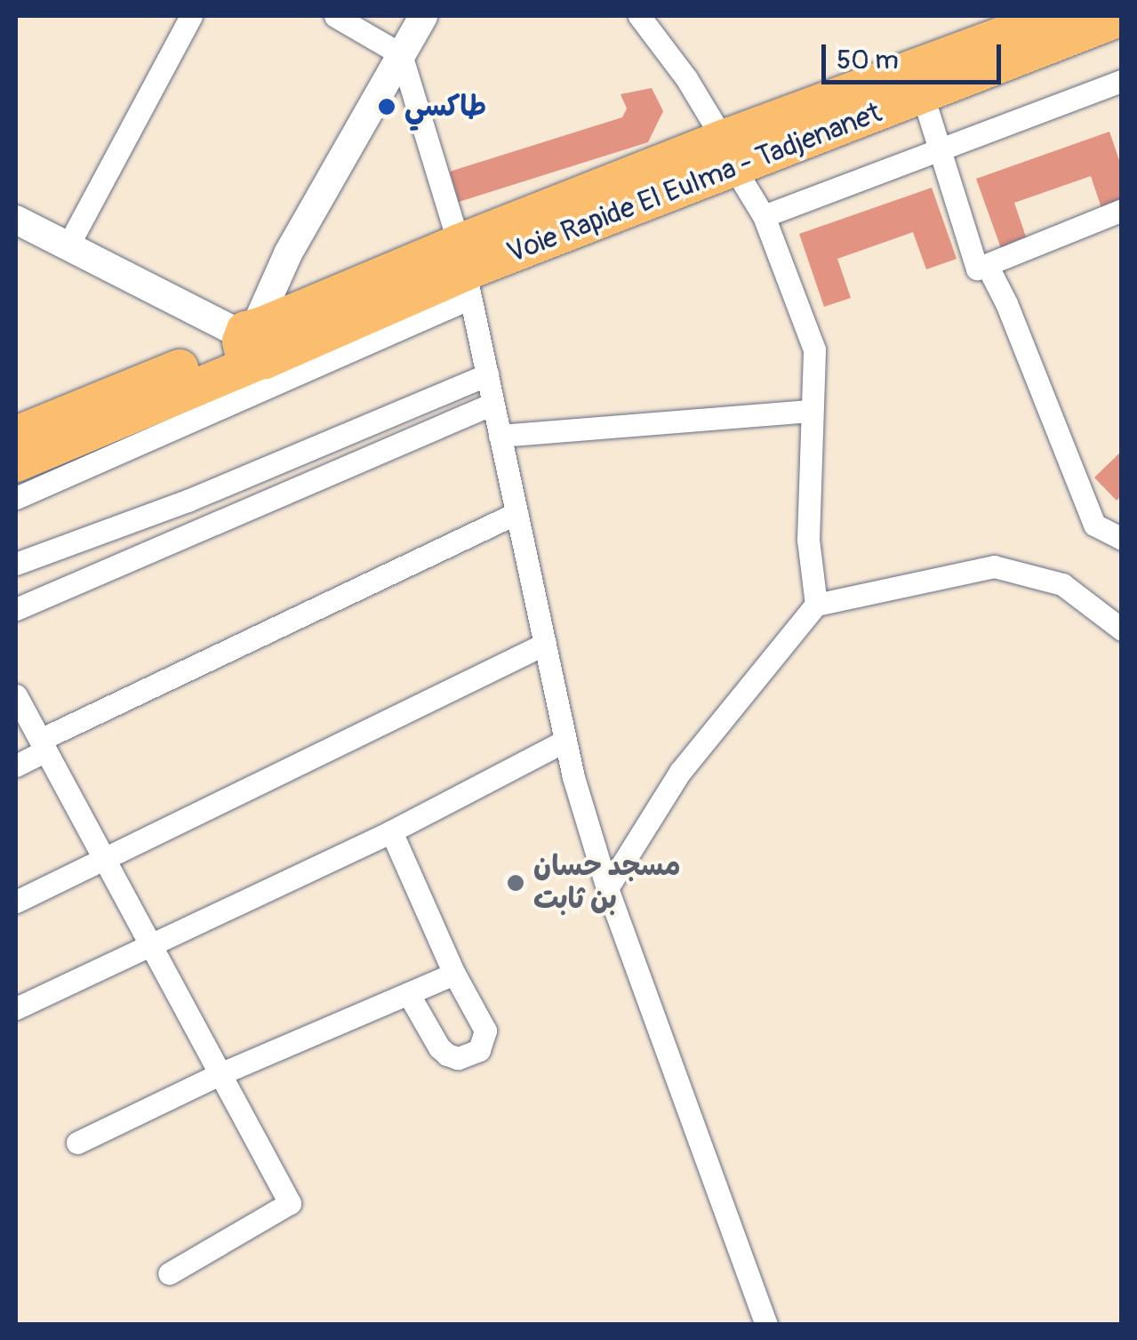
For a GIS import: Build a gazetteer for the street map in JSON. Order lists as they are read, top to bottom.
{
  "streets": {
    "highway": ["Voie Rapide El Eulma - Tadjenanet"]
  },
  "places": ["طاكسي", "مسجد حسان بن ثابت"],
  "scale_bar": "50 m"
}
